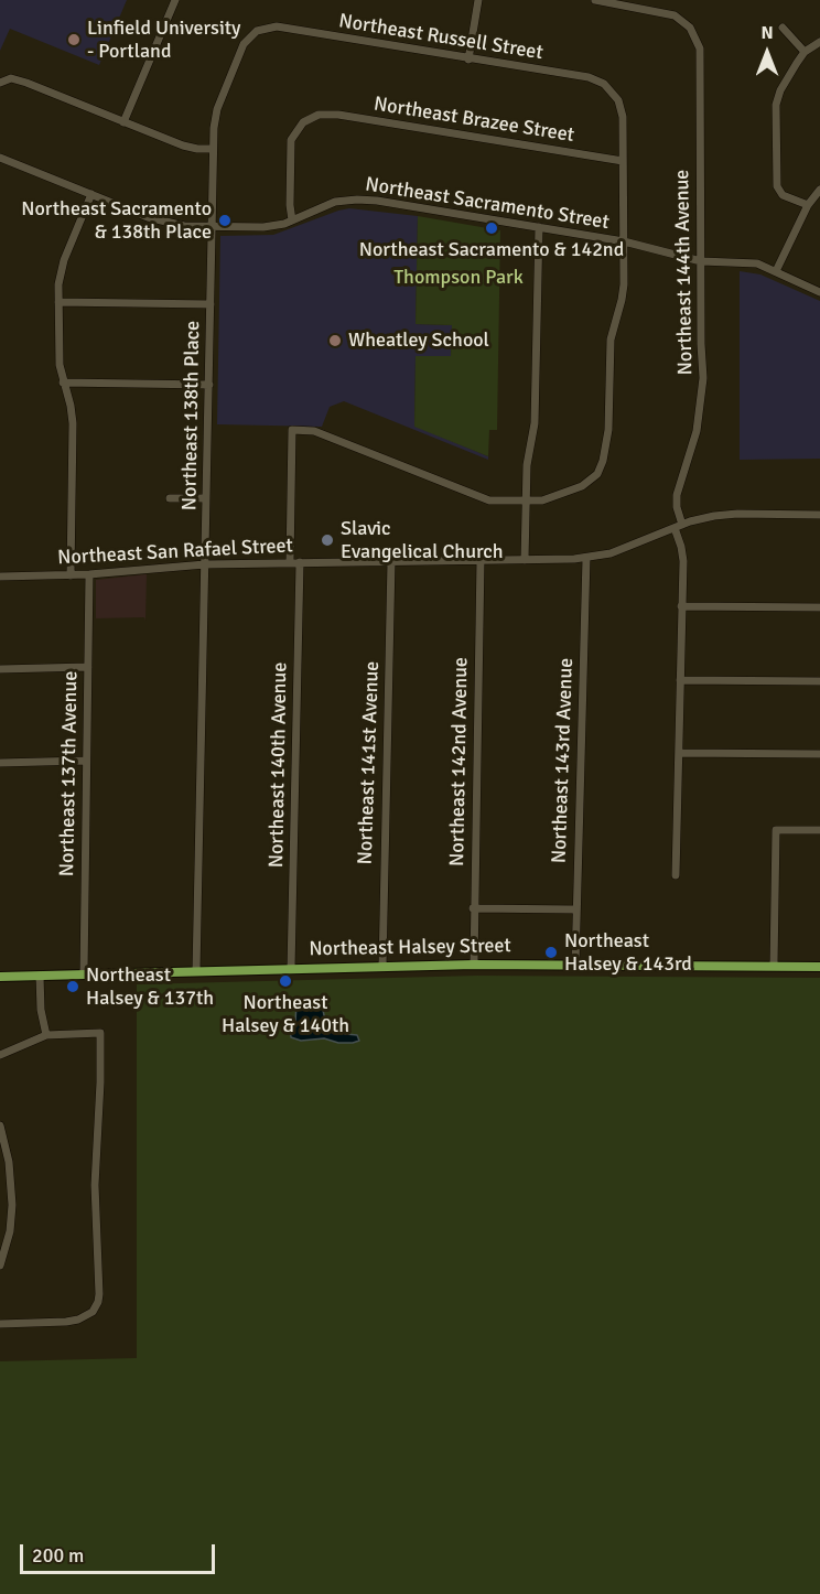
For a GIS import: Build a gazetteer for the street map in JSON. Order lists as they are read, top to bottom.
{
  "streets": {
    "main road": ["Northeast Halsey Street"],
    "street": [
      "Northeast Russell Street",
      "Northeast Brazee Street",
      "Northeast Sacramento Street",
      "Northeast 144th Avenue",
      "Northeast 138th Place",
      "Northeast San Rafael Street",
      "Northeast 143rd Avenue",
      "Northeast 142nd Avenue",
      "Northeast 141st Avenue",
      "Northeast 140th Avenue",
      "Northeast 137th Avenue"
    ]
  },
  "crossings": [
    ["Northeast Russell Street", "Northeast Brazee Street"],
    ["Northeast Russell Street", "Northeast 138th Place"],
    ["Northeast Brazee Street", "Northeast Sacramento Street"],
    ["Northeast Sacramento Street", "Northeast 144th Avenue"],
    ["Northeast Sacramento Street", "Northeast 138th Place"],
    ["Northeast 144th Avenue", "Northeast San Rafael Street"],
    ["Northeast 138th Place", "Northeast San Rafael Street"],
    ["Northeast 138th Place", "Northeast Halsey Street"],
    ["Northeast San Rafael Street", "Northeast 143rd Avenue"],
    ["Northeast San Rafael Street", "Northeast 142nd Avenue"],
    ["Northeast San Rafael Street", "Northeast 141st Avenue"],
    ["Northeast San Rafael Street", "Northeast 140th Avenue"],
    ["Northeast San Rafael Street", "Northeast 137th Avenue"],
    ["Northeast 143rd Avenue", "Northeast Halsey Street"],
    ["Northeast 142nd Avenue", "Northeast Halsey Street"],
    ["Northeast 141st Avenue", "Northeast Halsey Street"],
    ["Northeast 140th Avenue", "Northeast Halsey Street"],
    ["Northeast 137th Avenue", "Northeast Halsey Street"]
  ],
  "parks": ["Thompson Park"],
  "places": [
    "Linfield University - Portland",
    "Northeast Sacramento & 138th Place",
    "Northeast Sacramento & 142nd",
    "Wheatley School",
    "Slavic Evangelical Church",
    "Northeast Halsey & 143rd",
    "Northeast Halsey & 140th",
    "Northeast Halsey & 137th"
  ],
  "scale_bar": "200 m",
  "north": "top"
}
